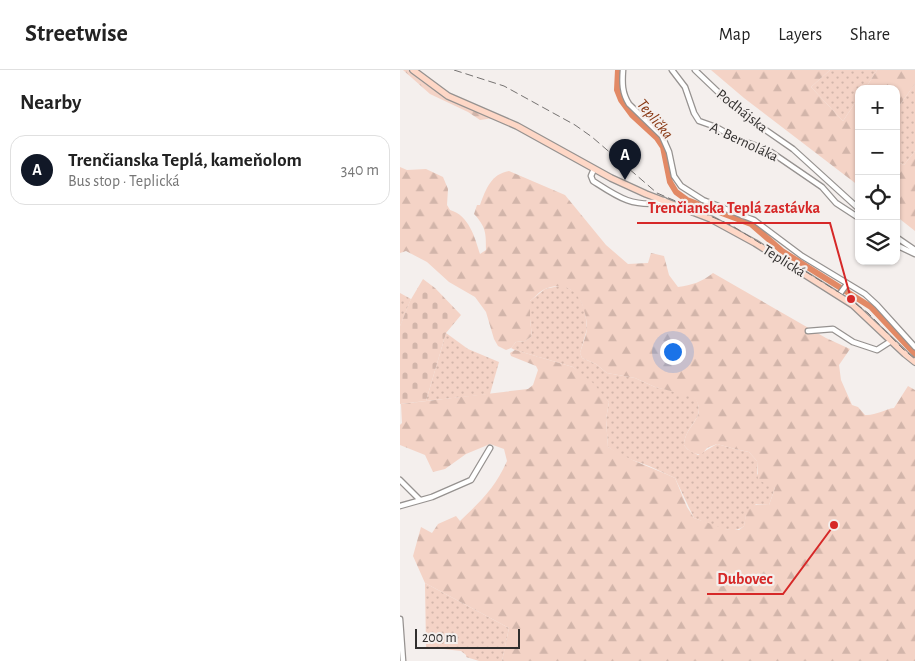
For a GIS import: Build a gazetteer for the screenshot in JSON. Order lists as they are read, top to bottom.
{
  "streets": {
    "main road": ["Teplická"],
    "street": ["Podhájska", "A. Bernoláka"]
  },
  "water": ["Teplička"],
  "places": ["Trenčianska Teplá zastávka", "Dubovec"],
  "scale_bar": "200 m",
  "page": {
    "header": "Streetwise",
    "nav": ["Map", "Layers", "Share"],
    "heading": "Nearby",
    "map_buttons": ["+", "−"],
    "list": [
      {
        "mark": "A",
        "name": "Trenčianska Teplá, kameňolom",
        "note": "Bus stop · Teplická",
        "value": "340 m"
      }
    ],
    "pins": "A",
    "scale": "200 m"
  }
}
